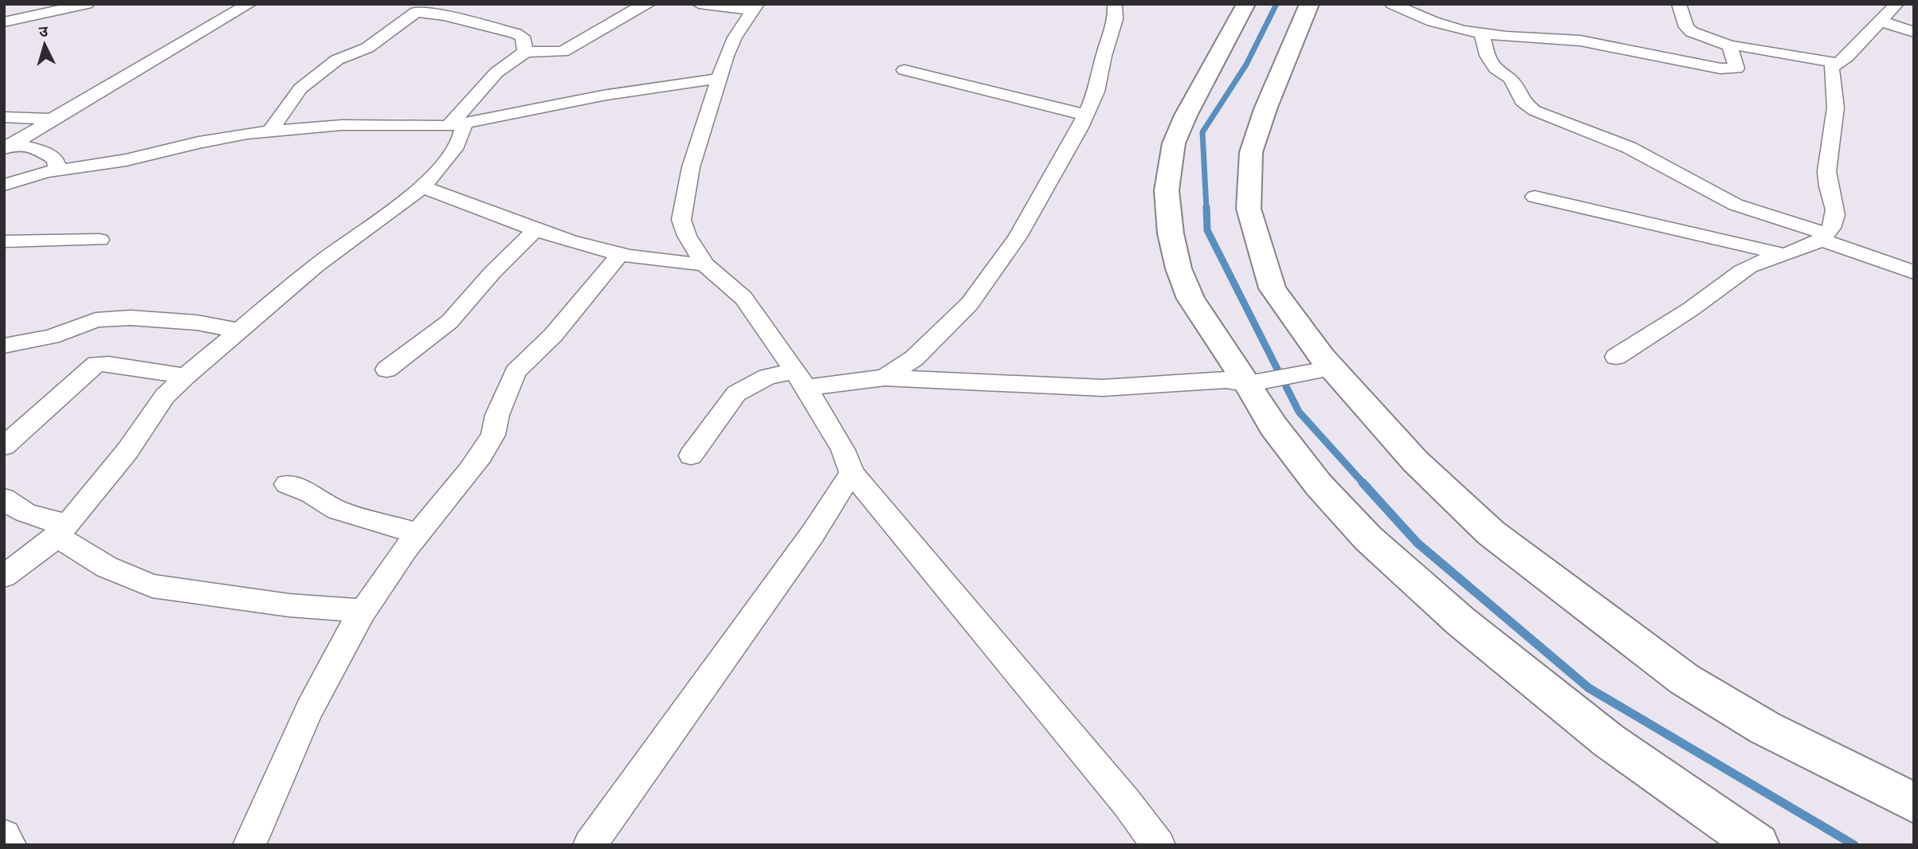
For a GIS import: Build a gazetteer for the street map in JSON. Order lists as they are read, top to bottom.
{
  "north": "top"
}
